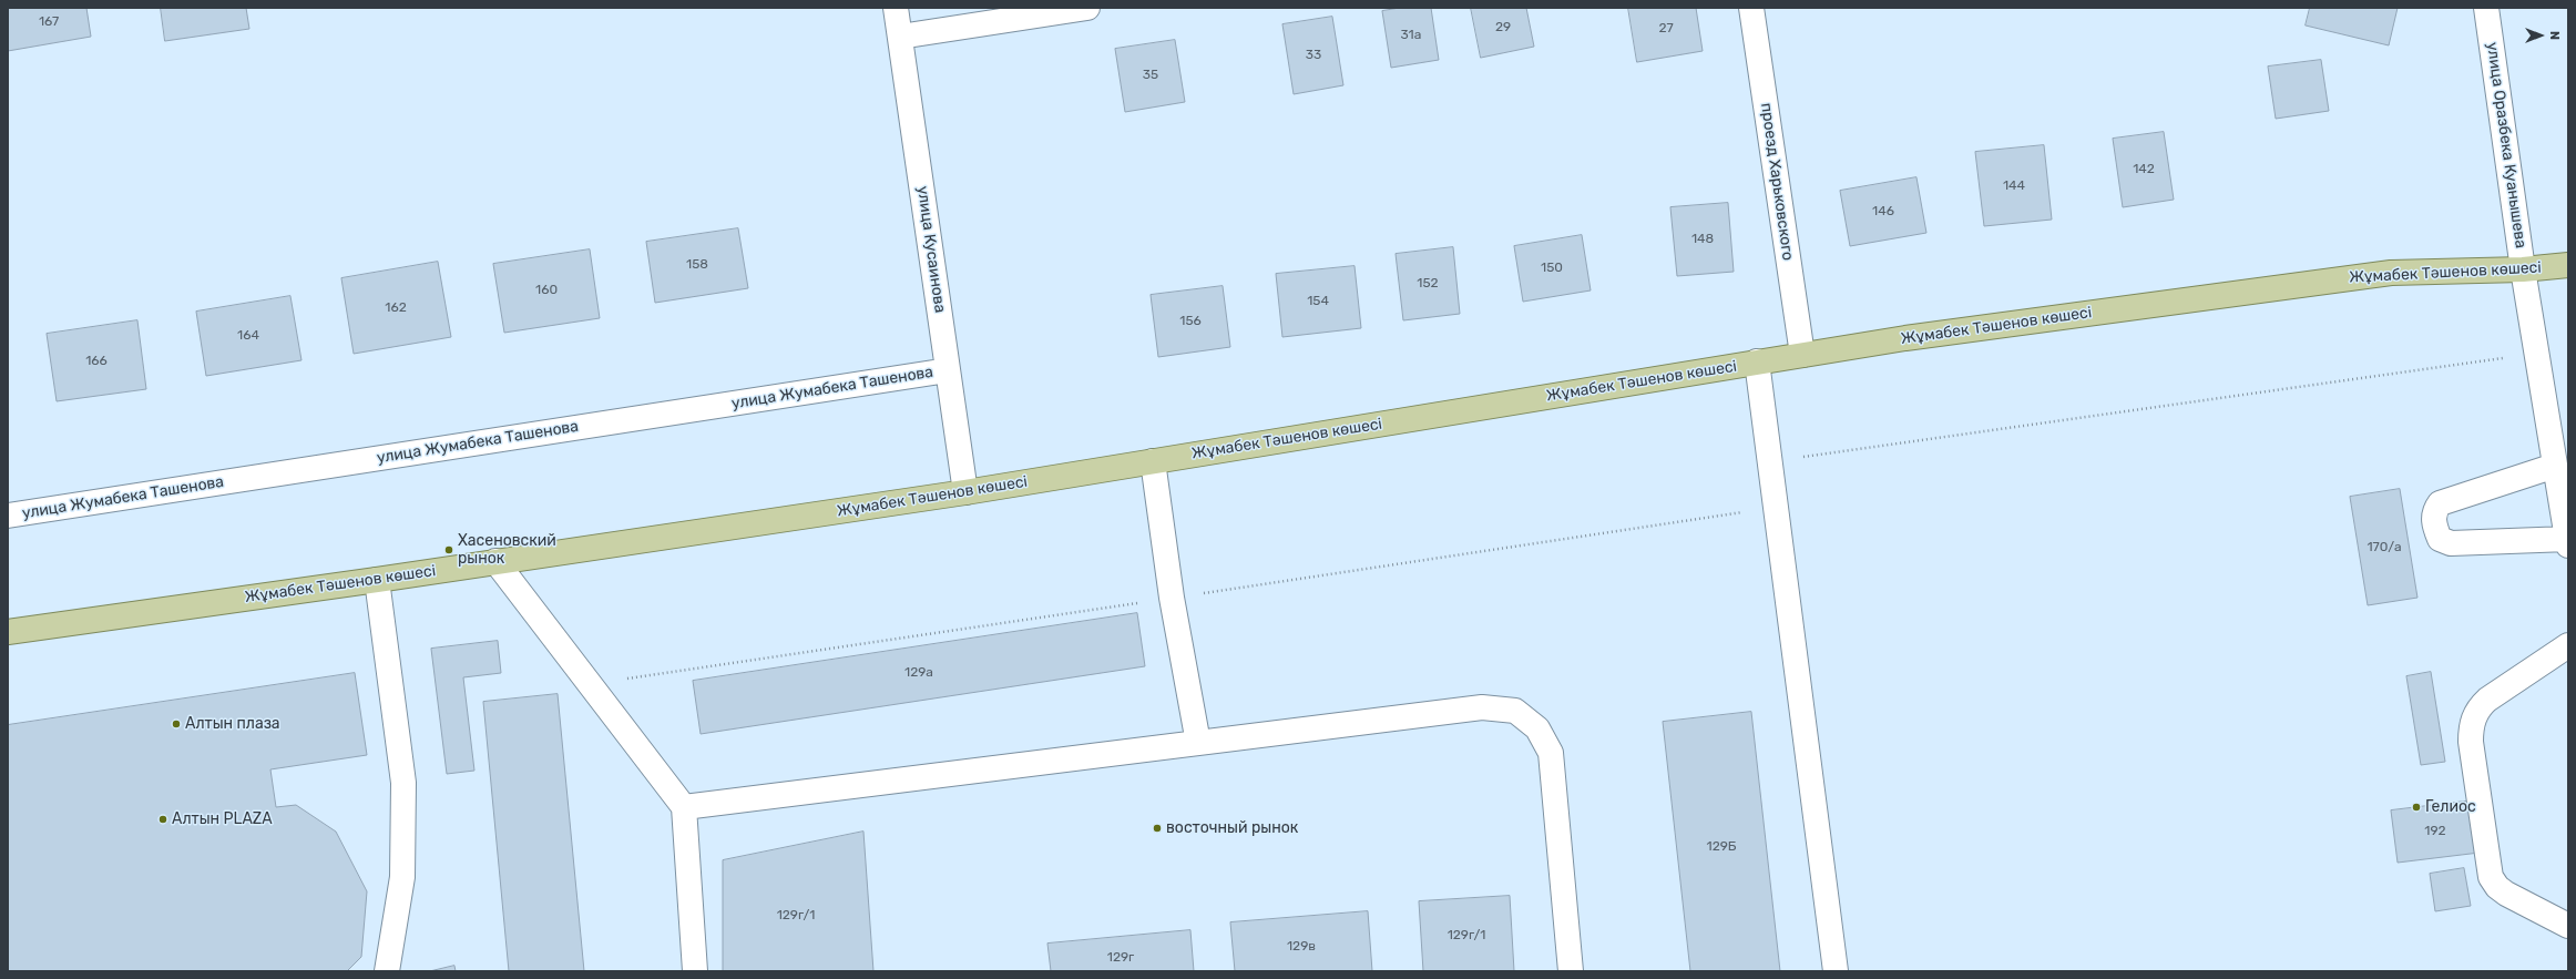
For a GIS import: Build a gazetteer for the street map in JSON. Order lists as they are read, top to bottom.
{
  "streets": {
    "main road": ["Жұмабек Тәшенов көшесі"],
    "street": [
      "улица Оразбека Куанышева",
      "проезд Харьковского",
      "улица Кусаинова",
      "улица Жумабека Ташенова"
    ]
  },
  "crossings": [
    ["улица Оразбека Куанышева", "Жұмабек Тәшенов көшесі"],
    ["проезд Харьковского", "Жұмабек Тәшенов көшесі"],
    ["улица Кусаинова", "Жұмабек Тәшенов көшесі"],
    ["улица Кусаинова", "улица Жумабека Ташенова"]
  ],
  "places": [
    "Хасеновский рынок",
    "Алтын плаза",
    "Гелиос",
    "Алтын PLAZA",
    "восточный рынок"
  ],
  "house_numbers": [
    "167",
    "29",
    "27",
    "31а",
    "33",
    "35",
    "142",
    "144",
    "146",
    "148",
    "158",
    "150",
    "152",
    "160",
    "154",
    "162",
    "156",
    "164",
    "166",
    "170/а",
    "129а",
    "192",
    "129Б",
    "129г/1",
    "129г/1",
    "129в",
    "129г"
  ],
  "north": "right"
}
